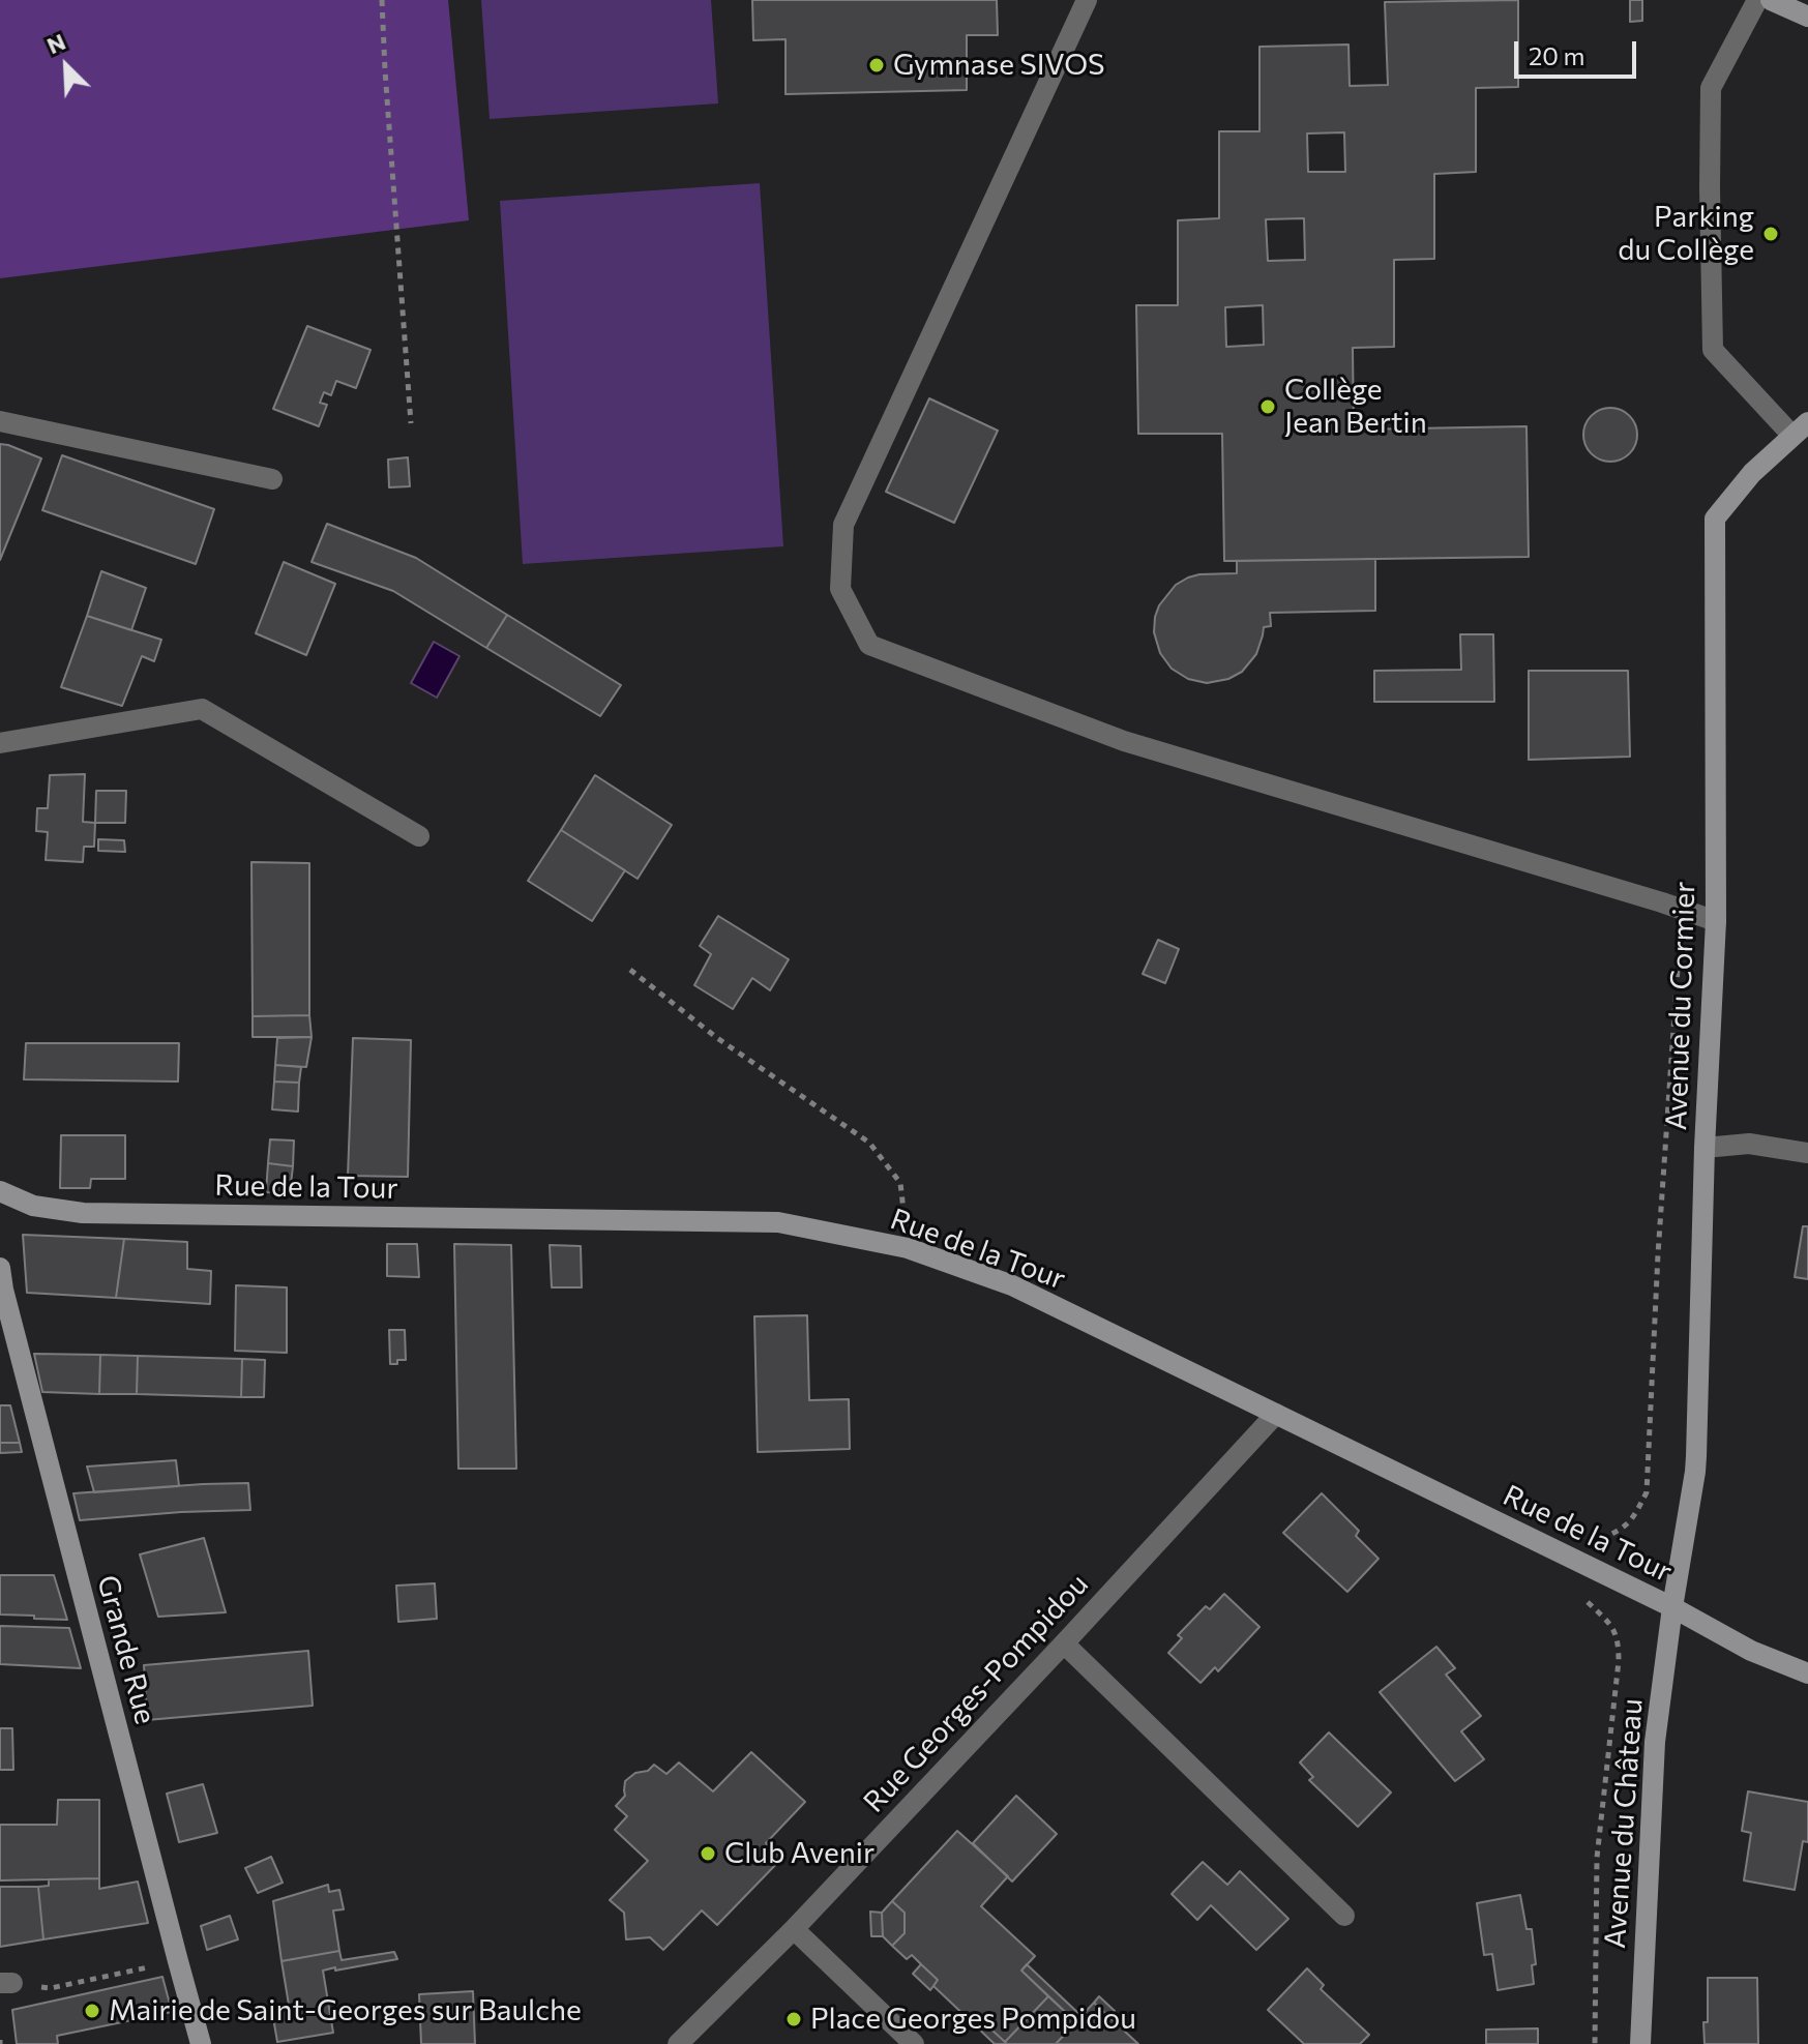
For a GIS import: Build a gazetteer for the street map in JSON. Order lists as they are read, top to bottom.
{
  "streets": {
    "street": [
      "Avenue du Cormier",
      "Rue de la Tour",
      "Grande Rue",
      "Rue Georges-Pompidou",
      "Avenue du Château"
    ]
  },
  "crossings": [
    ["Avenue du Cormier", "Rue de la Tour"],
    ["Avenue du Cormier", "Avenue du Château"],
    ["Rue de la Tour", "Rue Georges-Pompidou"],
    ["Rue de la Tour", "Avenue du Château"]
  ],
  "places": [
    "Gymnase SIVOS",
    "Parking du Collège",
    "Collège Jean Bertin",
    "Club Avenir",
    "Mairie de Saint-Georges sur Baulche",
    "Place Georges Pompidou"
  ],
  "scale_bar": "20 m",
  "north": "top left"
}
